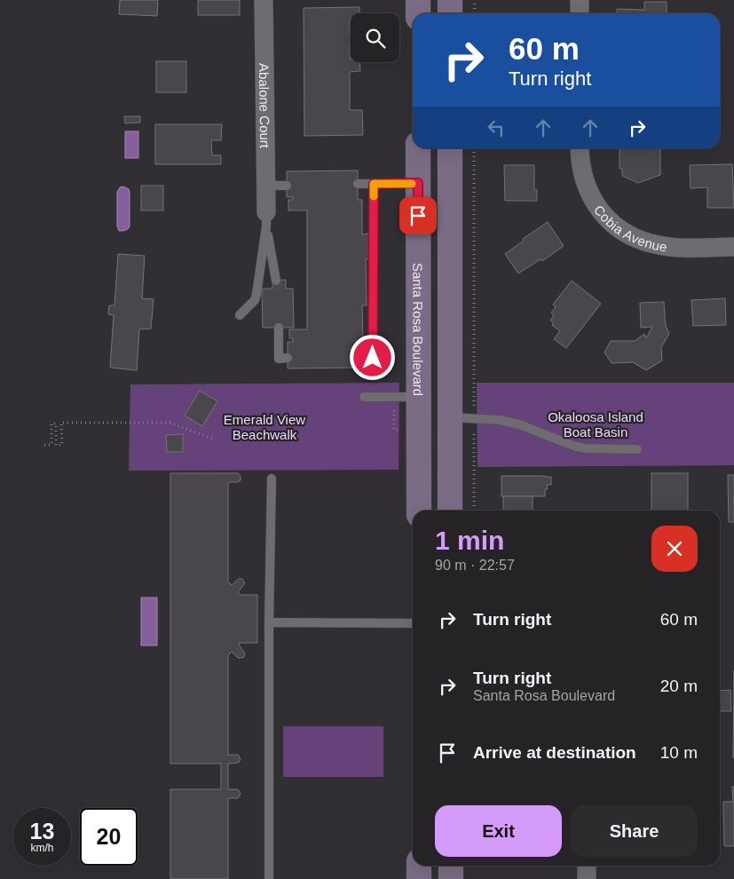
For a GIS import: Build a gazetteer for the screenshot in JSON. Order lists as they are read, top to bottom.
{
  "streets": {
    "street": ["Abalone Court", "Cobia Avenue", "Santa Rosa Boulevard"]
  },
  "parks": ["Okaloosa Island Boat Basin", "Emerald View Beachwalk"],
  "page": {
    "turn": ["60 m", "Turn right"],
    "heading": ["1 min", "90 m · 22:57"],
    "list": [
      {
        "name": "Turn right",
        "value": "60 m"
      },
      {
        "name": "Turn right",
        "note": "Santa Rosa Boulevard",
        "value": "20 m"
      },
      {
        "name": "Arrive at destination",
        "value": "10 m"
      }
    ],
    "buttons": ["Exit", "Share"],
    "speed": "13 km/h",
    "limit": "20"
  }
}
